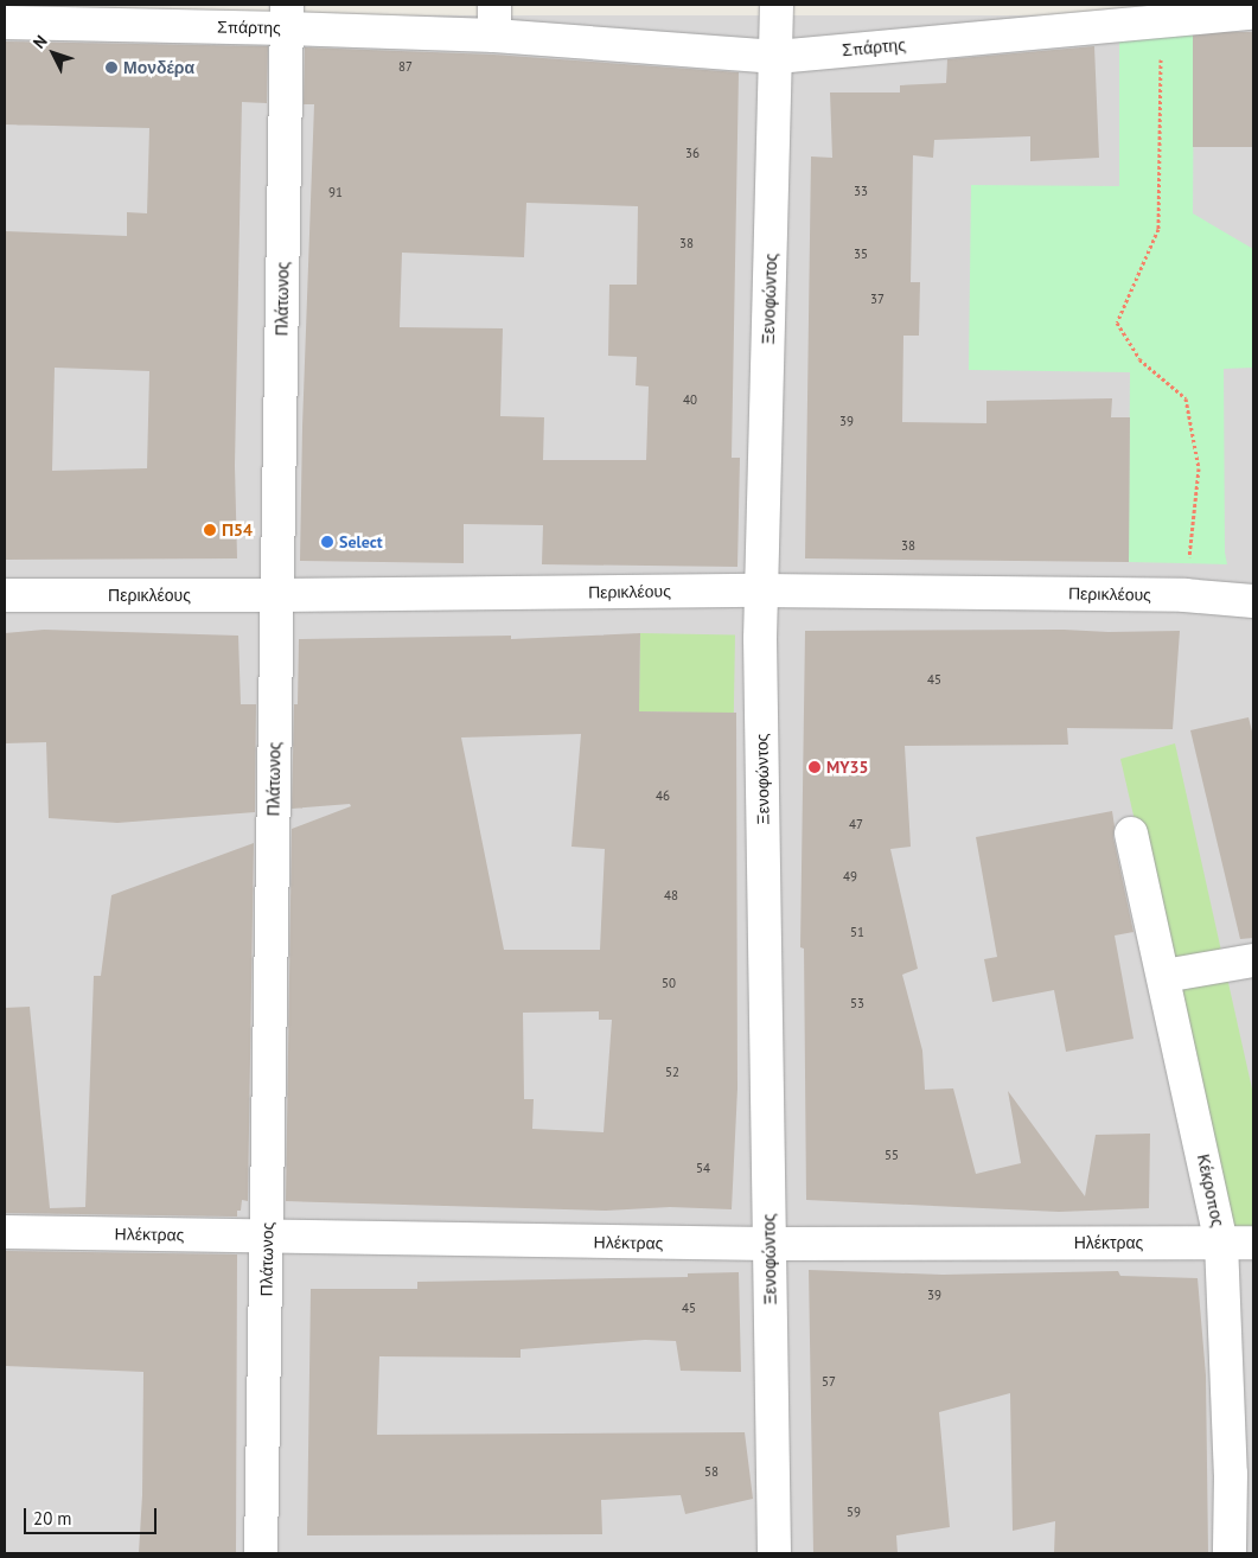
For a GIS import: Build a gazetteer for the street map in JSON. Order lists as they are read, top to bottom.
{
  "streets": {
    "street": [
      "Σπάρτης",
      "Πλάτωνος",
      "Ξενοφώντος",
      "Περικλέους",
      "Κέκροπος",
      "Ηλέκτρας"
    ]
  },
  "crossings": [
    ["Σπάρτης", "Πλάτωνος"],
    ["Σπάρτης", "Ξενοφώντος"],
    ["Πλάτωνος", "Περικλέους"],
    ["Πλάτωνος", "Ηλέκτρας"],
    ["Ξενοφώντος", "Περικλέους"],
    ["Ξενοφώντος", "Ηλέκτρας"],
    ["Κέκροπος", "Ηλέκτρας"]
  ],
  "places": [
    "Μονδέρα",
    "Π54",
    "Select",
    "MY35"
  ],
  "house_numbers": [
    "87",
    "36",
    "33",
    "91",
    "38",
    "35",
    "37",
    "40",
    "39",
    "38",
    "45",
    "46",
    "47",
    "49",
    "48",
    "51",
    "50",
    "53",
    "52",
    "55",
    "54",
    "39",
    "45",
    "57",
    "58",
    "59"
  ],
  "scale_bar": "20 m",
  "north": "top left"
}
